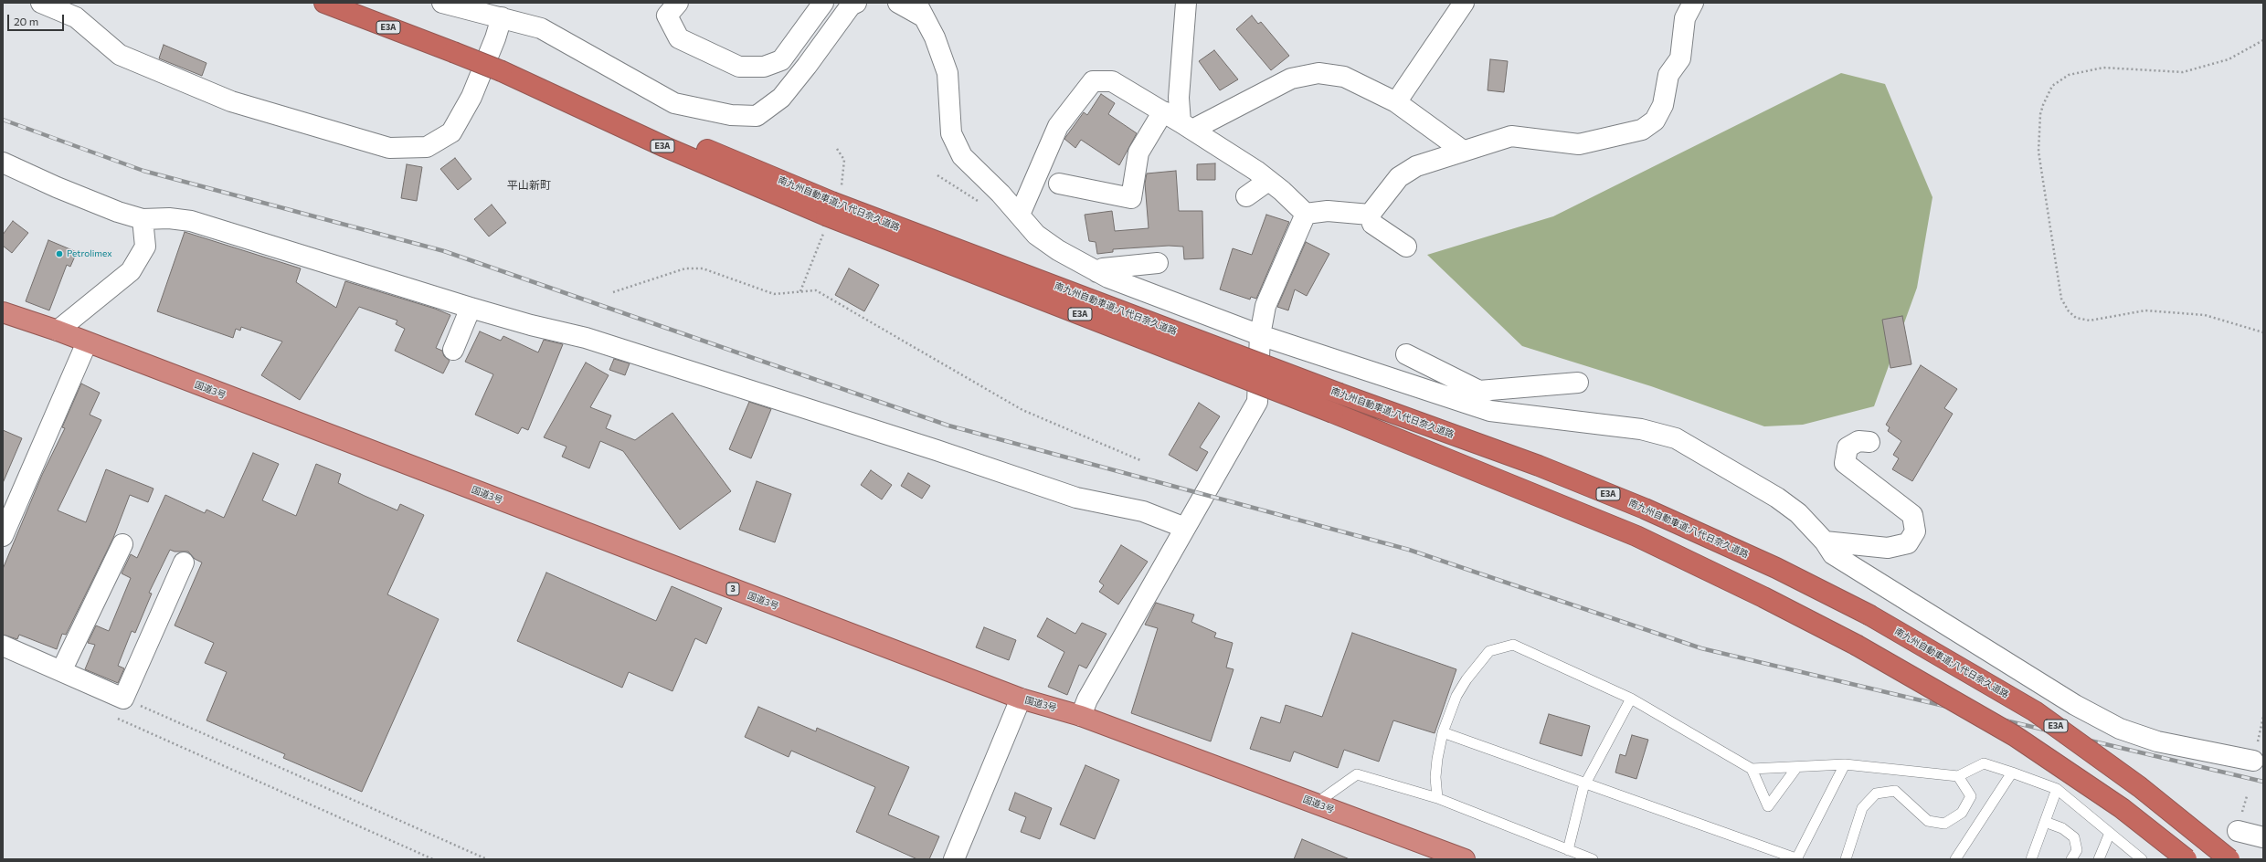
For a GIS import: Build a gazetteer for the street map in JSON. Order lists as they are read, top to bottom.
{
  "streets": {
    "highway": [
      "E3A",
      "南九州自動車道;八代日奈久道路",
      "国道3号",
      "3"
    ]
  },
  "districts": ["平山新町"],
  "places": ["Petrolimex"],
  "scale_bar": "20 m"
}
